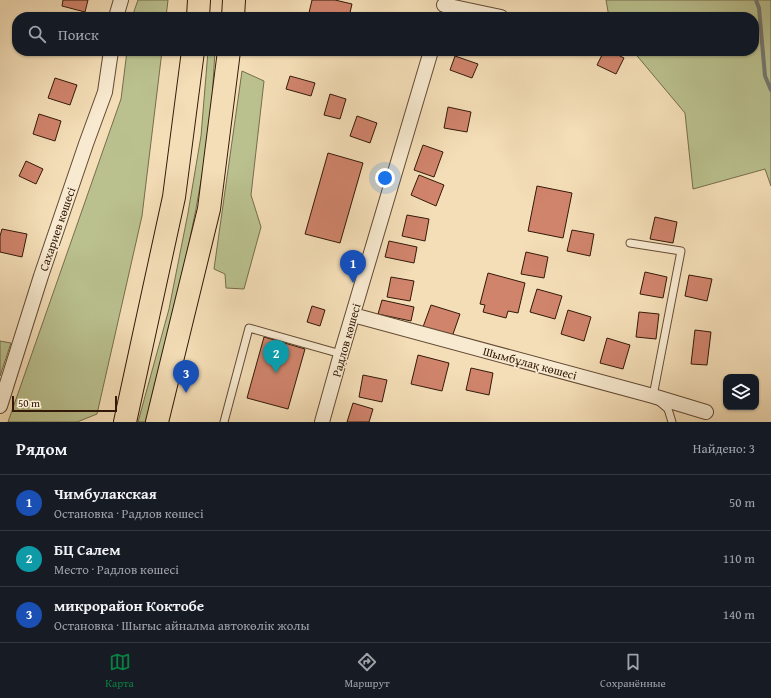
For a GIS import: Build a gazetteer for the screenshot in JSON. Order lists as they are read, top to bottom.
{
  "streets": {
    "street": ["Сахариев көшесі", "Радлов көшесі", "Шымбұлақ көшесі"]
  },
  "crossings": [
    ["Радлов көшесі", "Шымбұлақ көшесі"]
  ],
  "scale_bar": "50 m",
  "page": {
    "search": "Поиск",
    "pins": ["1", "2", "3"],
    "scale": "50 m",
    "heading": ["Рядом", "Найдено: 3"],
    "list": [
      {
        "mark": "1",
        "name": "Чимбулакская",
        "note": "Остановка · Радлов көшесі",
        "value": "50 m"
      },
      {
        "mark": "2",
        "name": "БЦ Салем",
        "note": "Место · Радлов көшесі",
        "value": "110 m"
      },
      {
        "mark": "3",
        "name": "микрорайон Коктобе",
        "note": "Остановка · Шығыс айналма автокөлік жолы",
        "value": "140 m"
      }
    ],
    "nav": ["Карта", "Маршрут", "Сохранённые"]
  }
}
